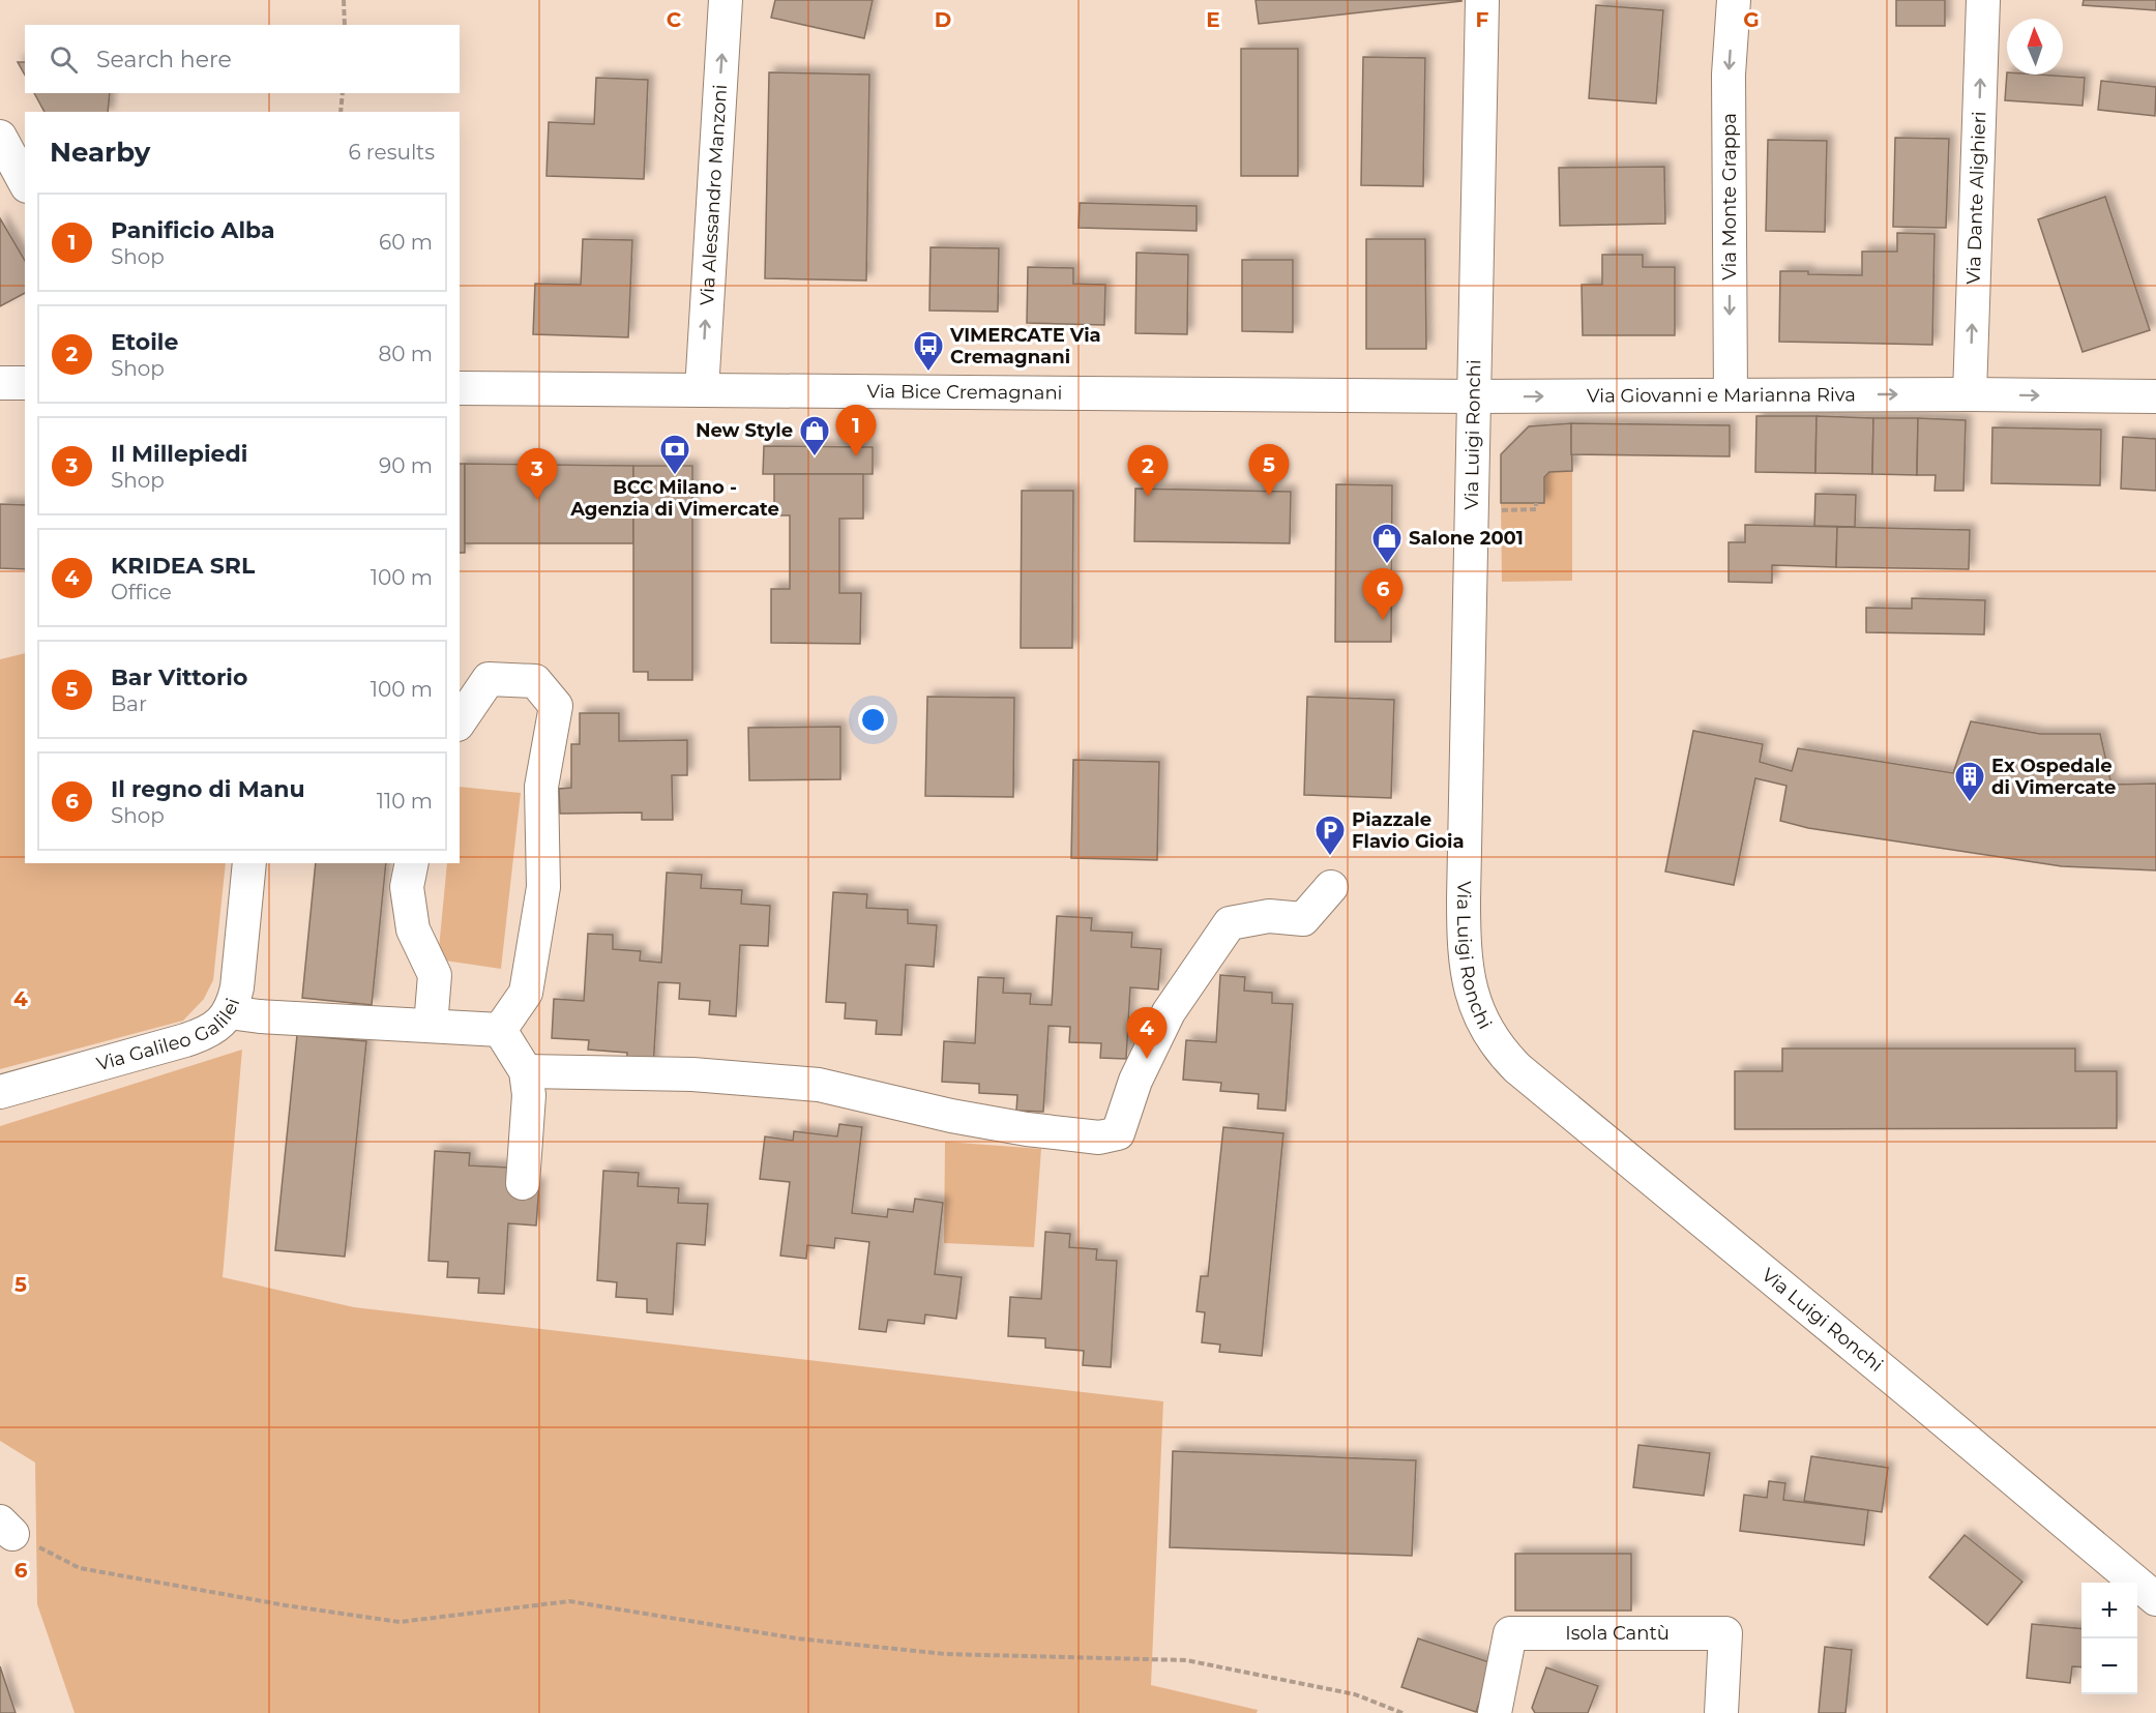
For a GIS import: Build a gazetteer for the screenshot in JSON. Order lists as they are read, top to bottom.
{
  "streets": {
    "street": [
      "Via Alessandro Manzoni",
      "Via Monte Grappa",
      "Via Dante Alighieri",
      "Via Bice Cremagnani",
      "Via Giovanni e Marianna Riva",
      "Via Luigi Ronchi",
      "Via Galileo Galilei",
      "Isola Cantù"
    ]
  },
  "crossings": [
    ["Via Alessandro Manzoni", "Via Bice Cremagnani"],
    ["Via Monte Grappa", "Via Giovanni e Marianna Riva"],
    ["Via Dante Alighieri", "Via Giovanni e Marianna Riva"],
    ["Via Bice Cremagnani", "Via Giovanni e Marianna Riva"],
    ["Via Bice Cremagnani", "Via Luigi Ronchi"],
    ["Via Giovanni e Marianna Riva", "Via Luigi Ronchi"]
  ],
  "one_way": [
    "Via Alessandro Manzoni",
    "Via Monte Grappa",
    "Via Dante Alighieri",
    "Via Giovanni e Marianna Riva"
  ],
  "places": {
    "bus stop": ["VIMERCATE Via Cremagnani"],
    "shop": ["New Style", "Salone 2001"],
    "bank": ["BCC Milano - Agenzia di Vimercate"],
    "building": ["Ex Ospedale di Vimercate"],
    "parking": ["Piazzale Flavio Gioia"]
  },
  "north": "top",
  "page": {
    "search": "Search here",
    "heading": ["Nearby", "6 results"],
    "list": [
      {
        "mark": "1",
        "name": "Panificio Alba",
        "note": "Shop",
        "value": "60 m"
      },
      {
        "mark": "2",
        "name": "Etoile",
        "note": "Shop",
        "value": "80 m"
      },
      {
        "mark": "3",
        "name": "Il Millepiedi",
        "note": "Shop",
        "value": "90 m"
      },
      {
        "mark": "4",
        "name": "KRIDEA SRL",
        "note": "Office",
        "value": "100 m"
      },
      {
        "mark": "5",
        "name": "Bar Vittorio",
        "note": "Bar",
        "value": "100 m"
      },
      {
        "mark": "6",
        "name": "Il regno di Manu",
        "note": "Shop",
        "value": "110 m"
      }
    ],
    "pins": [
      "1",
      "5",
      "2",
      "3",
      "6",
      "4"
    ],
    "map_buttons": ["+", "−"]
  },
  "grid": {
    "columns": [
      "C",
      "D",
      "E",
      "F",
      "G"
    ],
    "rows": ["4", "5", "6"]
  }
}
